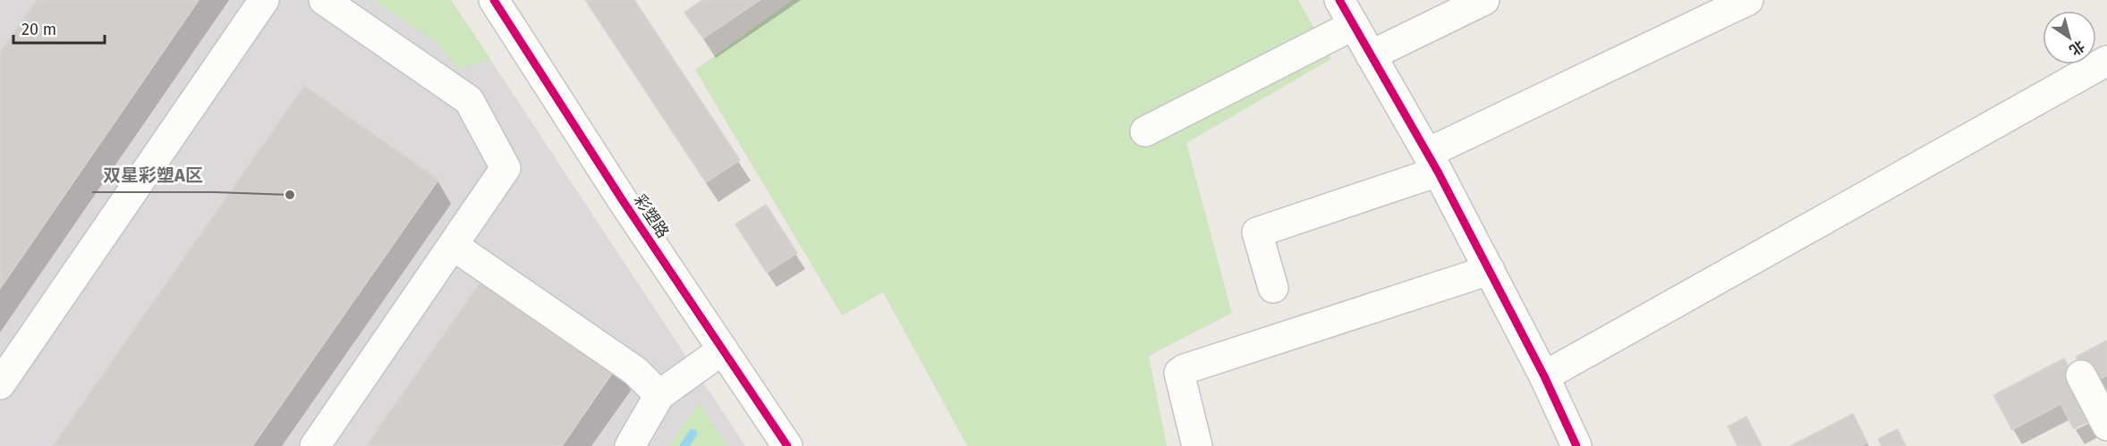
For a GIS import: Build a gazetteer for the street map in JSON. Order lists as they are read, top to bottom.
{
  "streets": {
    "street": ["彩塑路"]
  },
  "places": ["双星彩塑A区"],
  "scale_bar": "20 m",
  "north": "bottom right"
}
